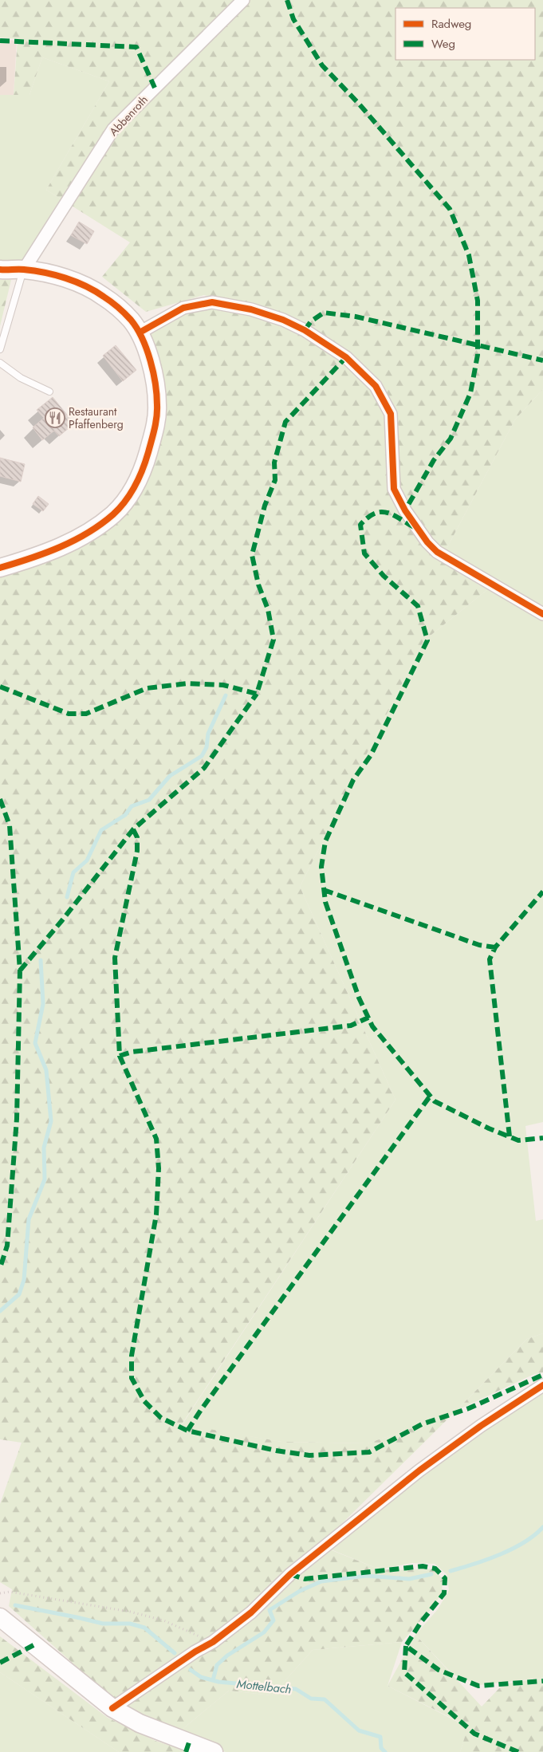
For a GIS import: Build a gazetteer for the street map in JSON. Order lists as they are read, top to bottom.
{
  "streets": {
    "street": ["Abbenroth"]
  },
  "water": ["Mottelbach"],
  "places": {
    "restaurant": ["Restaurant Pfaffenberg"]
  },
  "legend": ["Radweg", "Weg"]
}
